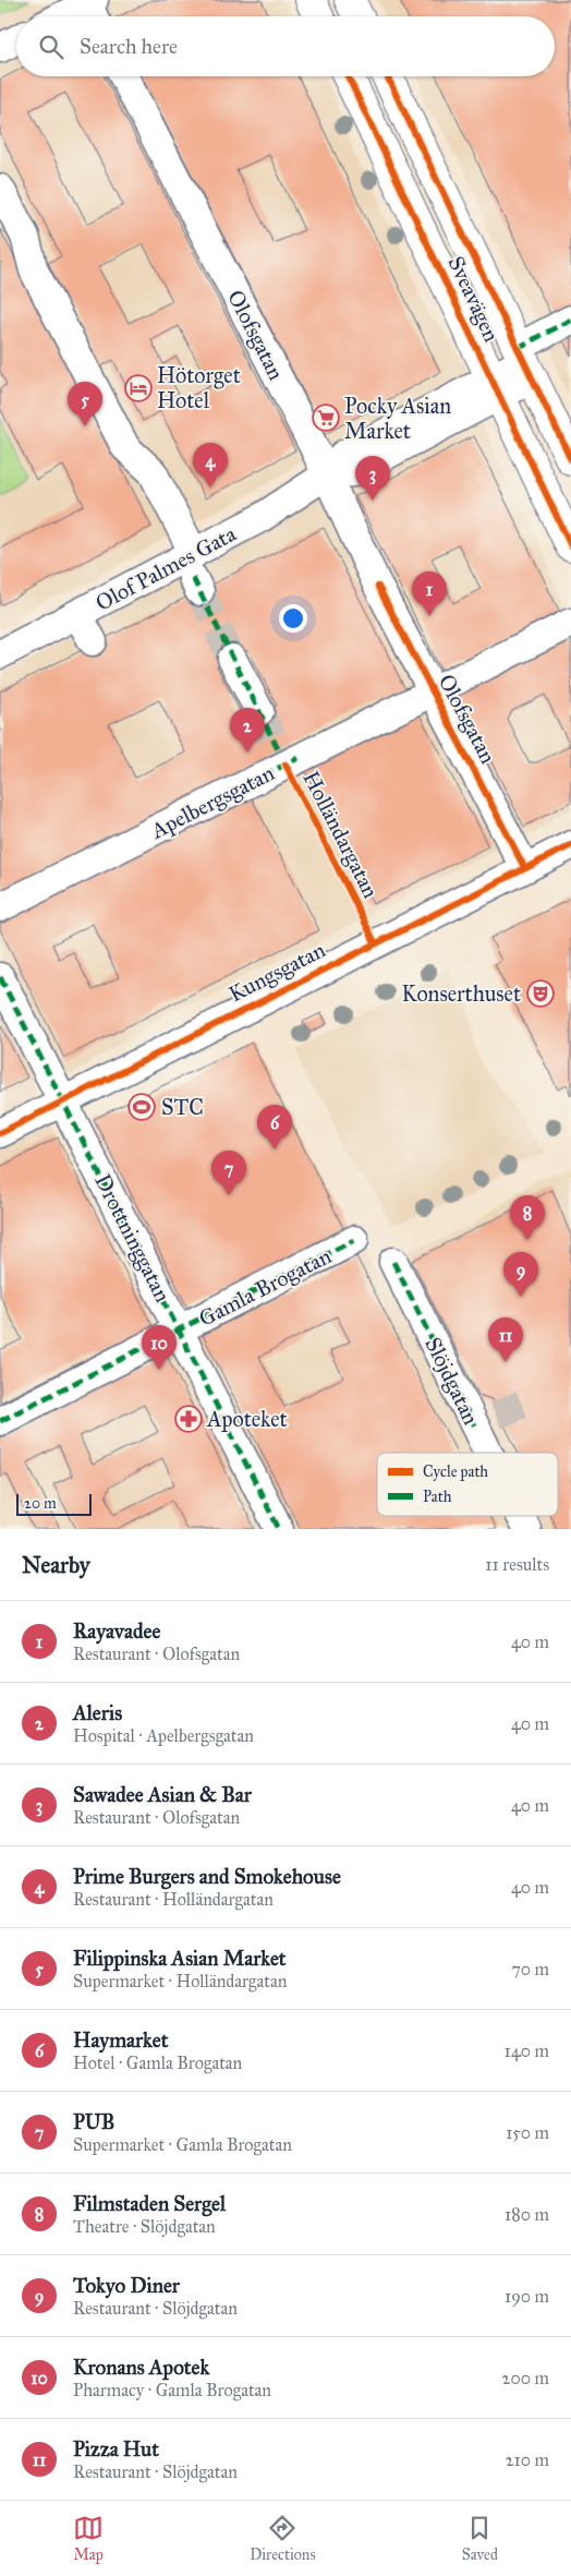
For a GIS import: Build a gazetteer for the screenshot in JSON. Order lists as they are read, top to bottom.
{
  "streets": {
    "main road": ["Sveavägen"],
    "street": [
      "Olofsgatan",
      "Olof Palmes Gata",
      "Apelbergsgatan",
      "Kungsgatan",
      "Drottninggatan",
      "Gamla Brogatan",
      "Slöjdgatan"
    ],
    "cycle path": ["Holländargatan"]
  },
  "crossings": [
    ["Sveavägen", "Olof Palmes Gata"],
    ["Olofsgatan", "Olof Palmes Gata"],
    ["Olofsgatan", "Apelbergsgatan"],
    ["Olofsgatan", "Kungsgatan"],
    ["Kungsgatan", "Drottninggatan"],
    ["Drottninggatan", "Gamla Brogatan"]
  ],
  "places": {
    "hotel": ["Hötorget Hotel"],
    "supermarket": ["Pocky Asian Market"],
    "theatre": ["Konserthuset"],
    "sports": ["STC"],
    "pharmacy": ["Apoteket"]
  },
  "legend": ["Cycle path", "Path"],
  "scale_bar": "20 m",
  "page": {
    "search": "Search here",
    "pins": [
      "5",
      "4",
      "3",
      "1",
      "2",
      "6",
      "7",
      "8",
      "9",
      "11",
      "10"
    ],
    "scale": "20 m",
    "heading": ["Nearby", "11 results"],
    "list": [
      {
        "mark": "1",
        "name": "Rayavadee",
        "note": "Restaurant · Olofsgatan",
        "value": "40 m"
      },
      {
        "mark": "2",
        "name": "Aleris",
        "note": "Hospital · Apelbergsgatan",
        "value": "40 m"
      },
      {
        "mark": "3",
        "name": "Sawadee Asian & Bar",
        "note": "Restaurant · Olofsgatan",
        "value": "40 m"
      },
      {
        "mark": "4",
        "name": "Prime Burgers and Smokehouse",
        "note": "Restaurant · Holländargatan",
        "value": "40 m"
      },
      {
        "mark": "5",
        "name": "Filippinska Asian Market",
        "note": "Supermarket · Holländargatan",
        "value": "70 m"
      },
      {
        "mark": "6",
        "name": "Haymarket",
        "note": "Hotel · Gamla Brogatan",
        "value": "140 m"
      },
      {
        "mark": "7",
        "name": "PUB",
        "note": "Supermarket · Gamla Brogatan",
        "value": "150 m"
      },
      {
        "mark": "8",
        "name": "Filmstaden Sergel",
        "note": "Theatre · Slöjdgatan",
        "value": "180 m"
      },
      {
        "mark": "9",
        "name": "Tokyo Diner",
        "note": "Restaurant · Slöjdgatan",
        "value": "190 m"
      },
      {
        "mark": "10",
        "name": "Kronans Apotek",
        "note": "Pharmacy · Gamla Brogatan",
        "value": "200 m"
      },
      {
        "mark": "11",
        "name": "Pizza Hut",
        "note": "Restaurant · Slöjdgatan",
        "value": "210 m"
      }
    ],
    "nav": ["Map", "Directions", "Saved"]
  }
}
